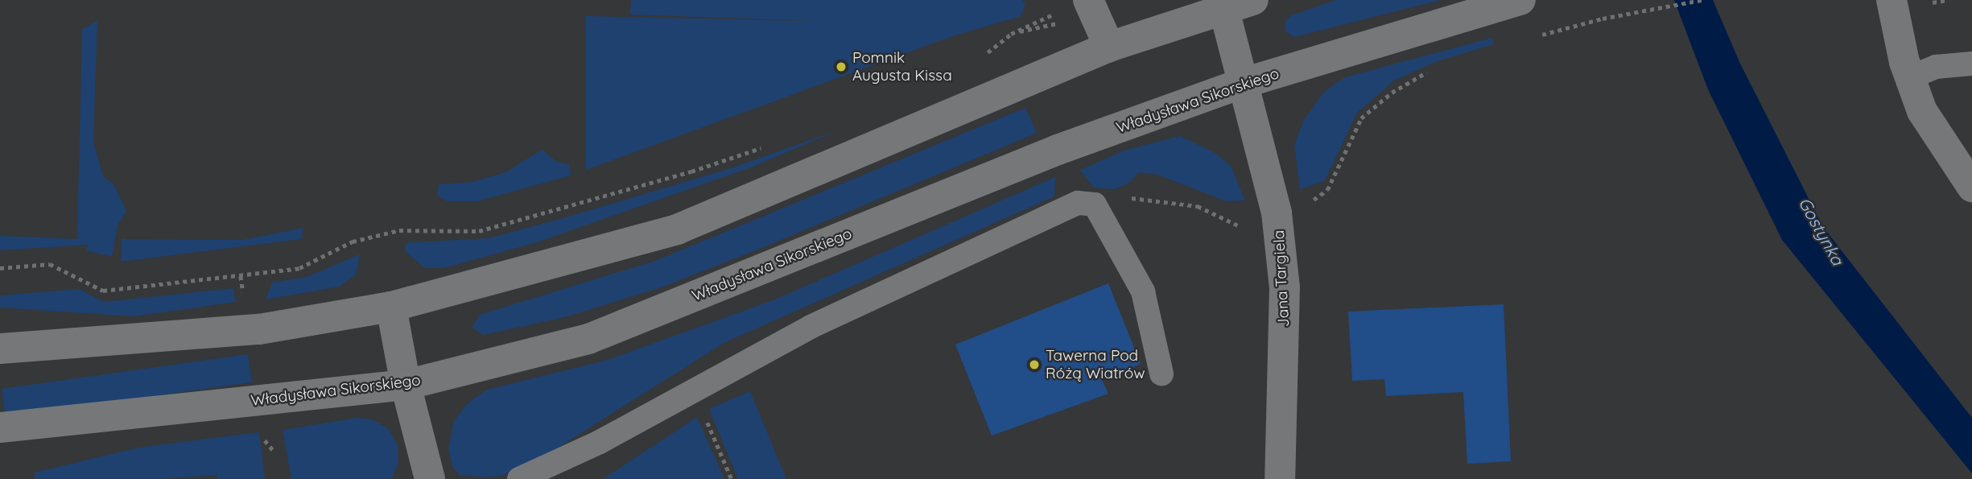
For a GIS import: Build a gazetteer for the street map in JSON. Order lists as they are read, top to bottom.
{
  "streets": {
    "street": ["Władysława Sikorskiego", "Jana Targiela"]
  },
  "crossings": [
    ["Władysława Sikorskiego", "Jana Targiela"]
  ],
  "water": ["Gostynka"],
  "places": ["Pomnik Augusta Kissa", "Tawerna Pod Różą Wiatrów"]
}
